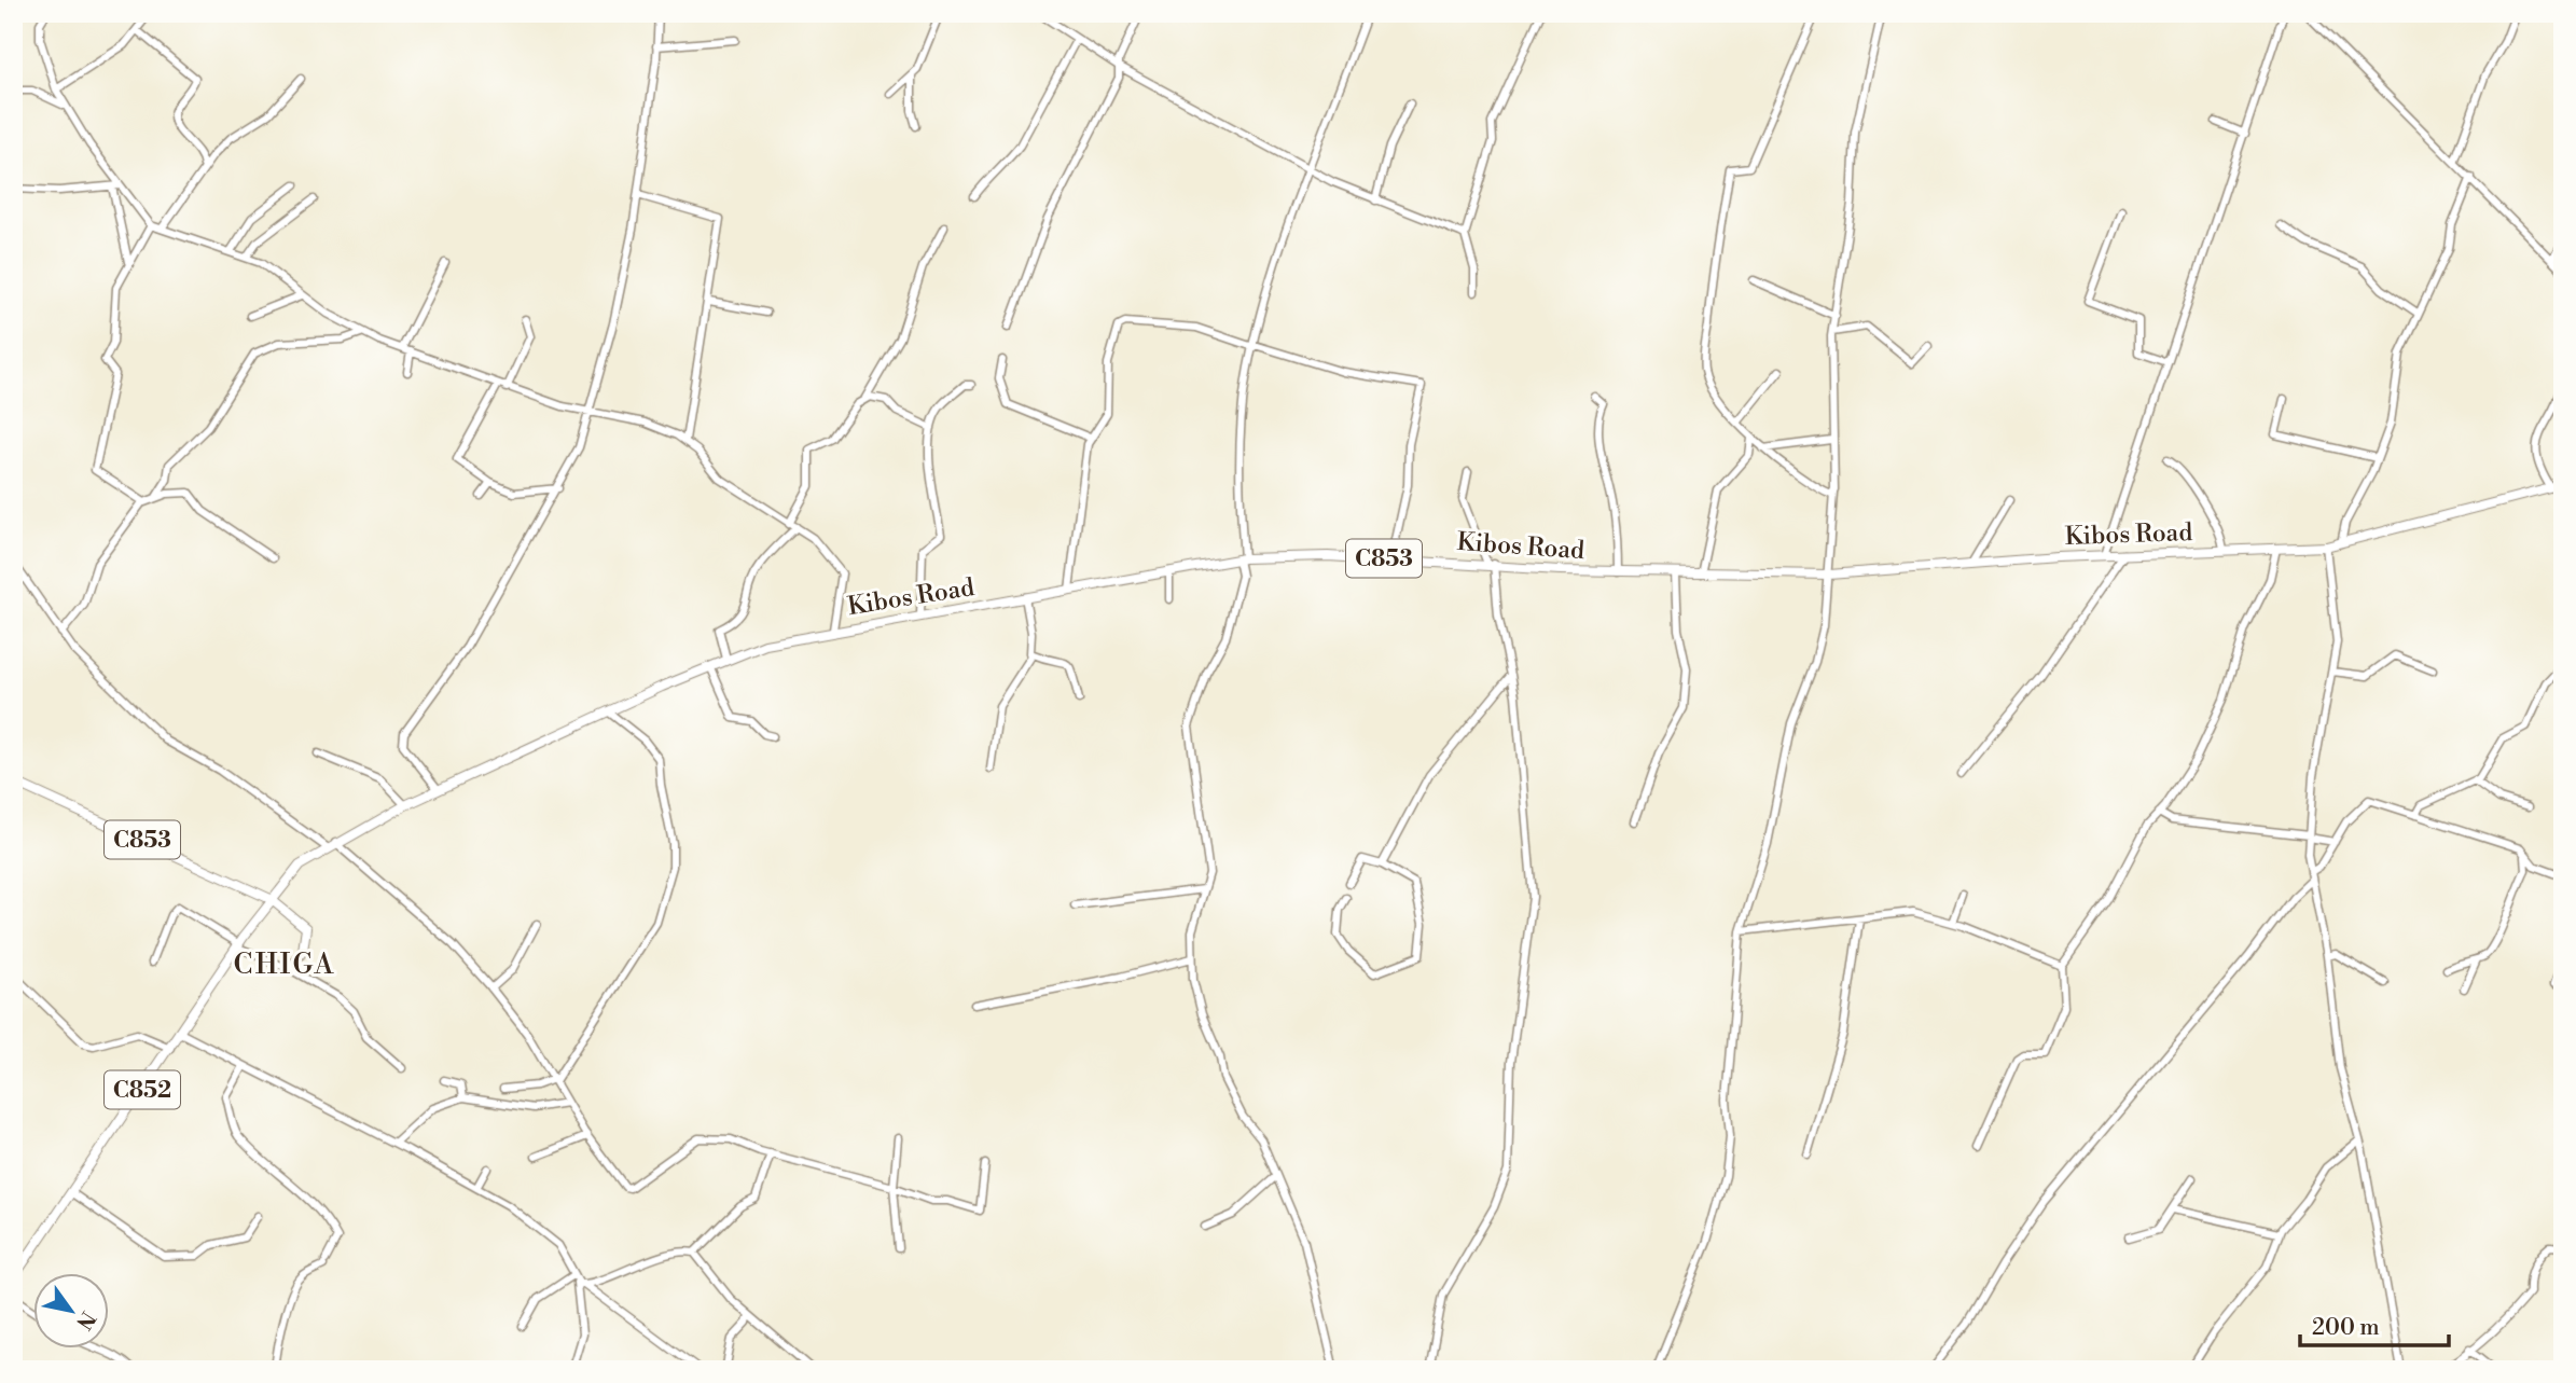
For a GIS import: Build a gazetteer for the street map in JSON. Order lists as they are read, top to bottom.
{
  "streets": {
    "main road": ["Kibos Road", "C853", "C852"]
  },
  "crossings": [
    ["Kibos Road", "C853"],
    ["Kibos Road", "C852"],
    ["C853", "C852"]
  ],
  "districts": ["CHIGA"],
  "scale_bar": "200 m",
  "north": "bottom right"
}
